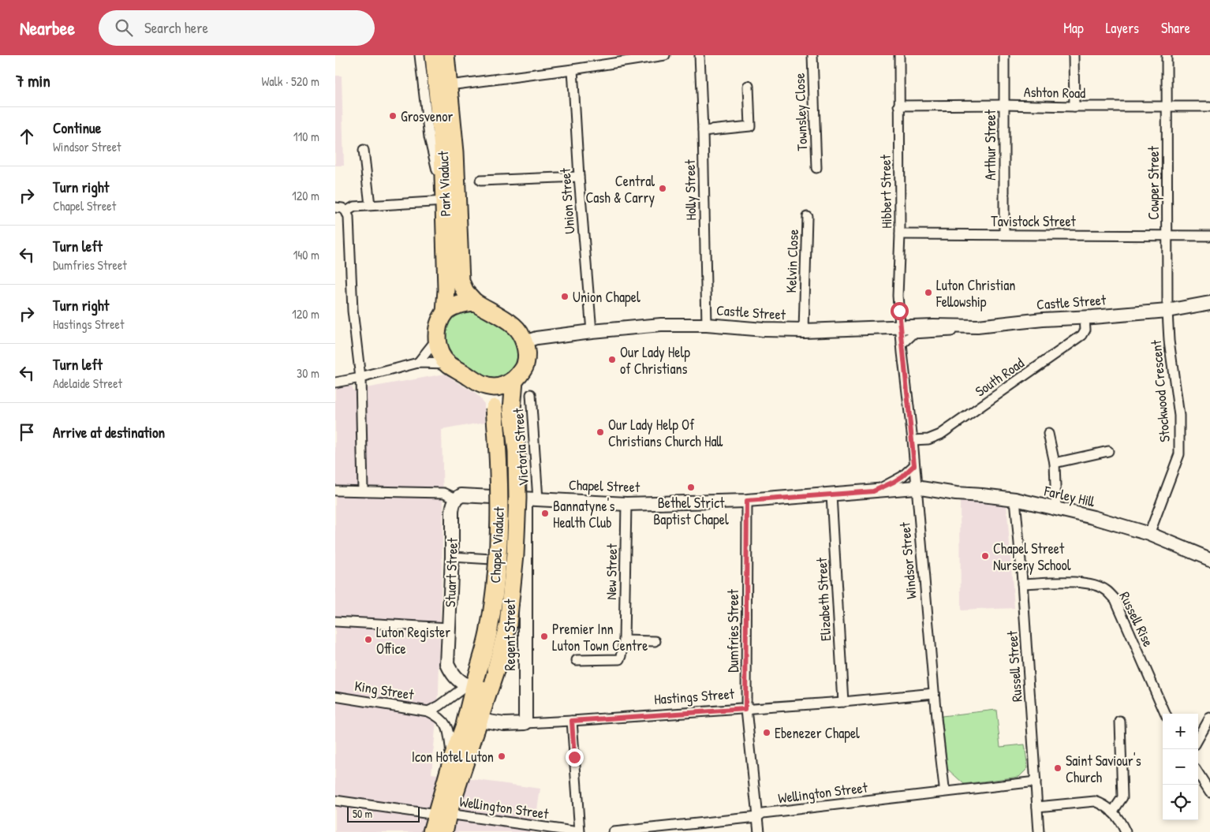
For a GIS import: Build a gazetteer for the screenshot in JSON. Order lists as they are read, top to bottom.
{
  "streets": {
    "highway": ["Park Viaduct", "Chapel Viaduct"],
    "main road": [
      "Castle Street",
      "Chapel Street",
      "Farley Hill",
      "Stuart Street",
      "Regent Street",
      "Hastings Street"
    ],
    "street": [
      "Ashton Road",
      "Townsley Close",
      "Arthur Street",
      "Cowper Street",
      "Holly Street",
      "Hibbert Street",
      "Union Street",
      "Tavistock Street",
      "Kelvin Close",
      "South Road",
      "Stockwood Crescent",
      "Victoria Street",
      "Windsor Street",
      "New Street",
      "Elizabeth Street",
      "Russell Rise",
      "Dumfries Street",
      "Russell Street",
      "King Street",
      "Wellington Street"
    ]
  },
  "crossings": [
    ["Ashton Road", "Arthur Street"],
    ["Ashton Road", "Cowper Street"],
    ["Ashton Road", "Hibbert Street"],
    ["Arthur Street", "Tavistock Street"],
    ["Cowper Street", "Tavistock Street"],
    ["Cowper Street", "Castle Street"],
    ["Cowper Street", "Stockwood Crescent"],
    ["Park Viaduct", "Castle Street"],
    ["Park Viaduct", "Chapel Viaduct"],
    ["Holly Street", "Castle Street"],
    ["Hibbert Street", "Tavistock Street"],
    ["Hibbert Street", "Castle Street"],
    ["Hibbert Street", "Windsor Street"],
    ["Union Street", "Castle Street"],
    ["Kelvin Close", "Castle Street"],
    ["Castle Street", "South Road"],
    ["Castle Street", "Stockwood Crescent"],
    ["Castle Street", "Chapel Viaduct"],
    ["Castle Street", "Windsor Street"],
    ["South Road", "Windsor Street"],
    ["Stockwood Crescent", "Farley Hill"],
    ["Victoria Street", "Chapel Street"],
    ["Victoria Street", "Regent Street"],
    ["Chapel Street", "Farley Hill"],
    ["Chapel Street", "Windsor Street"],
    ["Chapel Street", "New Street"],
    ["Chapel Street", "Stuart Street"],
    ["Chapel Street", "Elizabeth Street"],
    ["Chapel Street", "Dumfries Street"],
    ["Chapel Street", "Regent Street"],
    ["Farley Hill", "Windsor Street"],
    ["Farley Hill", "Russell Street"],
    ["Chapel Viaduct", "Stuart Street"],
    ["Chapel Viaduct", "Hastings Street"],
    ["Windsor Street", "Hastings Street"],
    ["Windsor Street", "Wellington Street"],
    ["Elizabeth Street", "Hastings Street"],
    ["Russell Rise", "Russell Street"],
    ["Dumfries Street", "Hastings Street"],
    ["Dumfries Street", "Wellington Street"],
    ["Regent Street", "Hastings Street"],
    ["Russell Street", "Wellington Street"]
  ],
  "places": [
    "Grosvenor",
    "Central Cash & Carry",
    "Luton Christian Fellowship",
    "Union Chapel",
    "Our Lady Help of Christians",
    "Our Lady Help Of Christians Church Hall",
    "Bethel Strict Baptist Chapel",
    "Bannatyne's Health Club",
    "Chapel Street Nursery School",
    "Premier Inn Luton Town Centre",
    "Luton Register Office",
    "Ebenezer Chapel",
    "Icon Hotel Luton",
    "Saint Saviour's Church"
  ],
  "scale_bar": "50 m",
  "page": {
    "header": "Nearbee",
    "search": "Search here",
    "nav": ["Map", "Layers", "Share"],
    "heading": ["7 min", "Walk · 520 m"],
    "list": [
      ["Continue", "Windsor Street", "110 m"],
      ["Turn right", "Chapel Street", "120 m"],
      ["Turn left", "Dumfries Street", "140 m"],
      ["Turn right", "Hastings Street", "120 m"],
      ["Turn left", "Adelaide Street", "30 m"],
      "Arrive at destination"
    ],
    "map_buttons": ["+", "−"],
    "scale": "50 m"
  }
}
